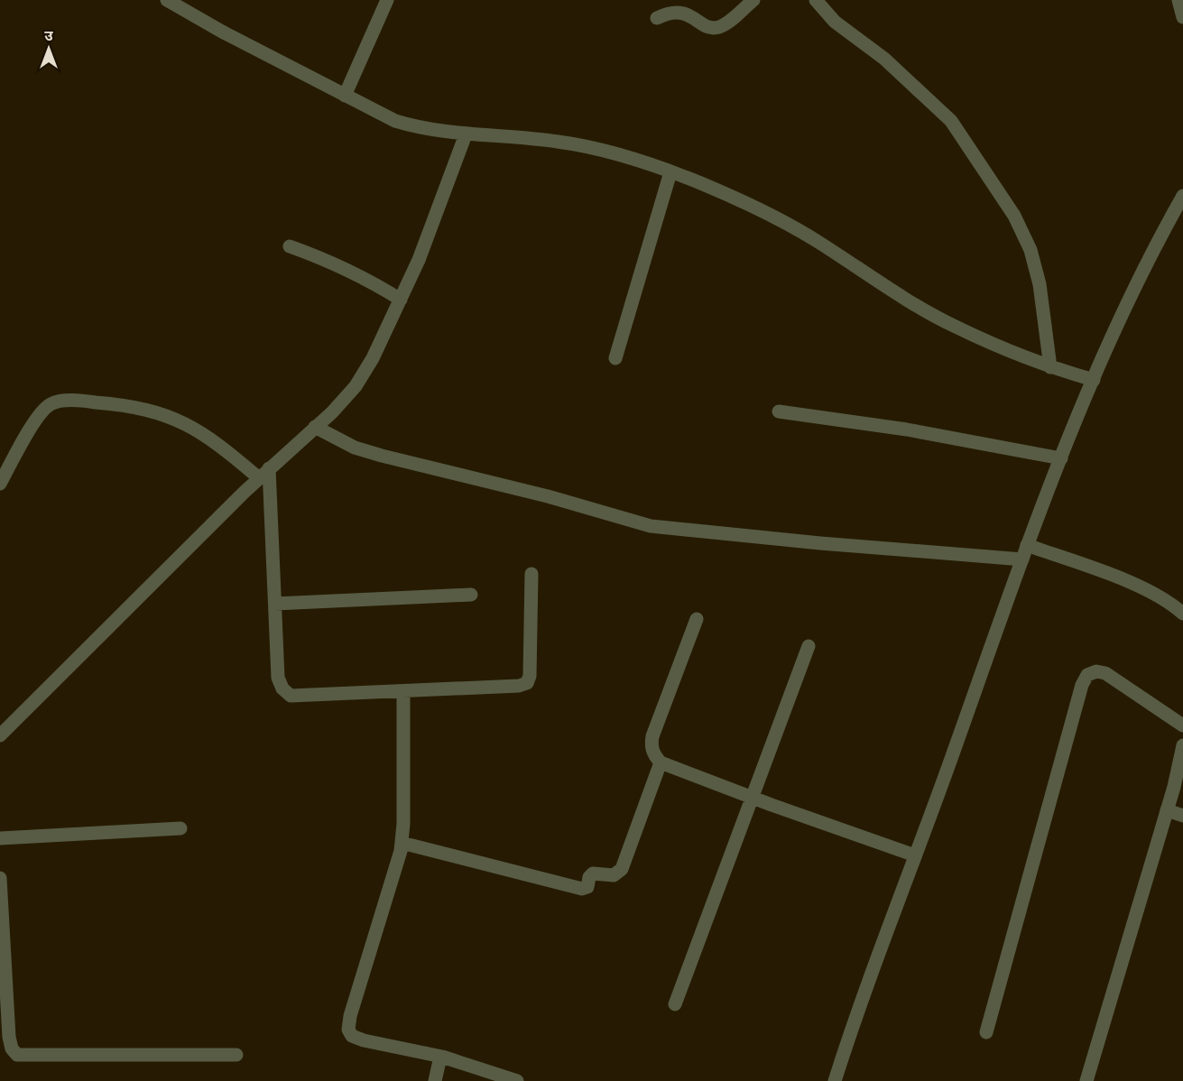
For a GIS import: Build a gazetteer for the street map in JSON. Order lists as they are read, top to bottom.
{
  "north": "top"
}
